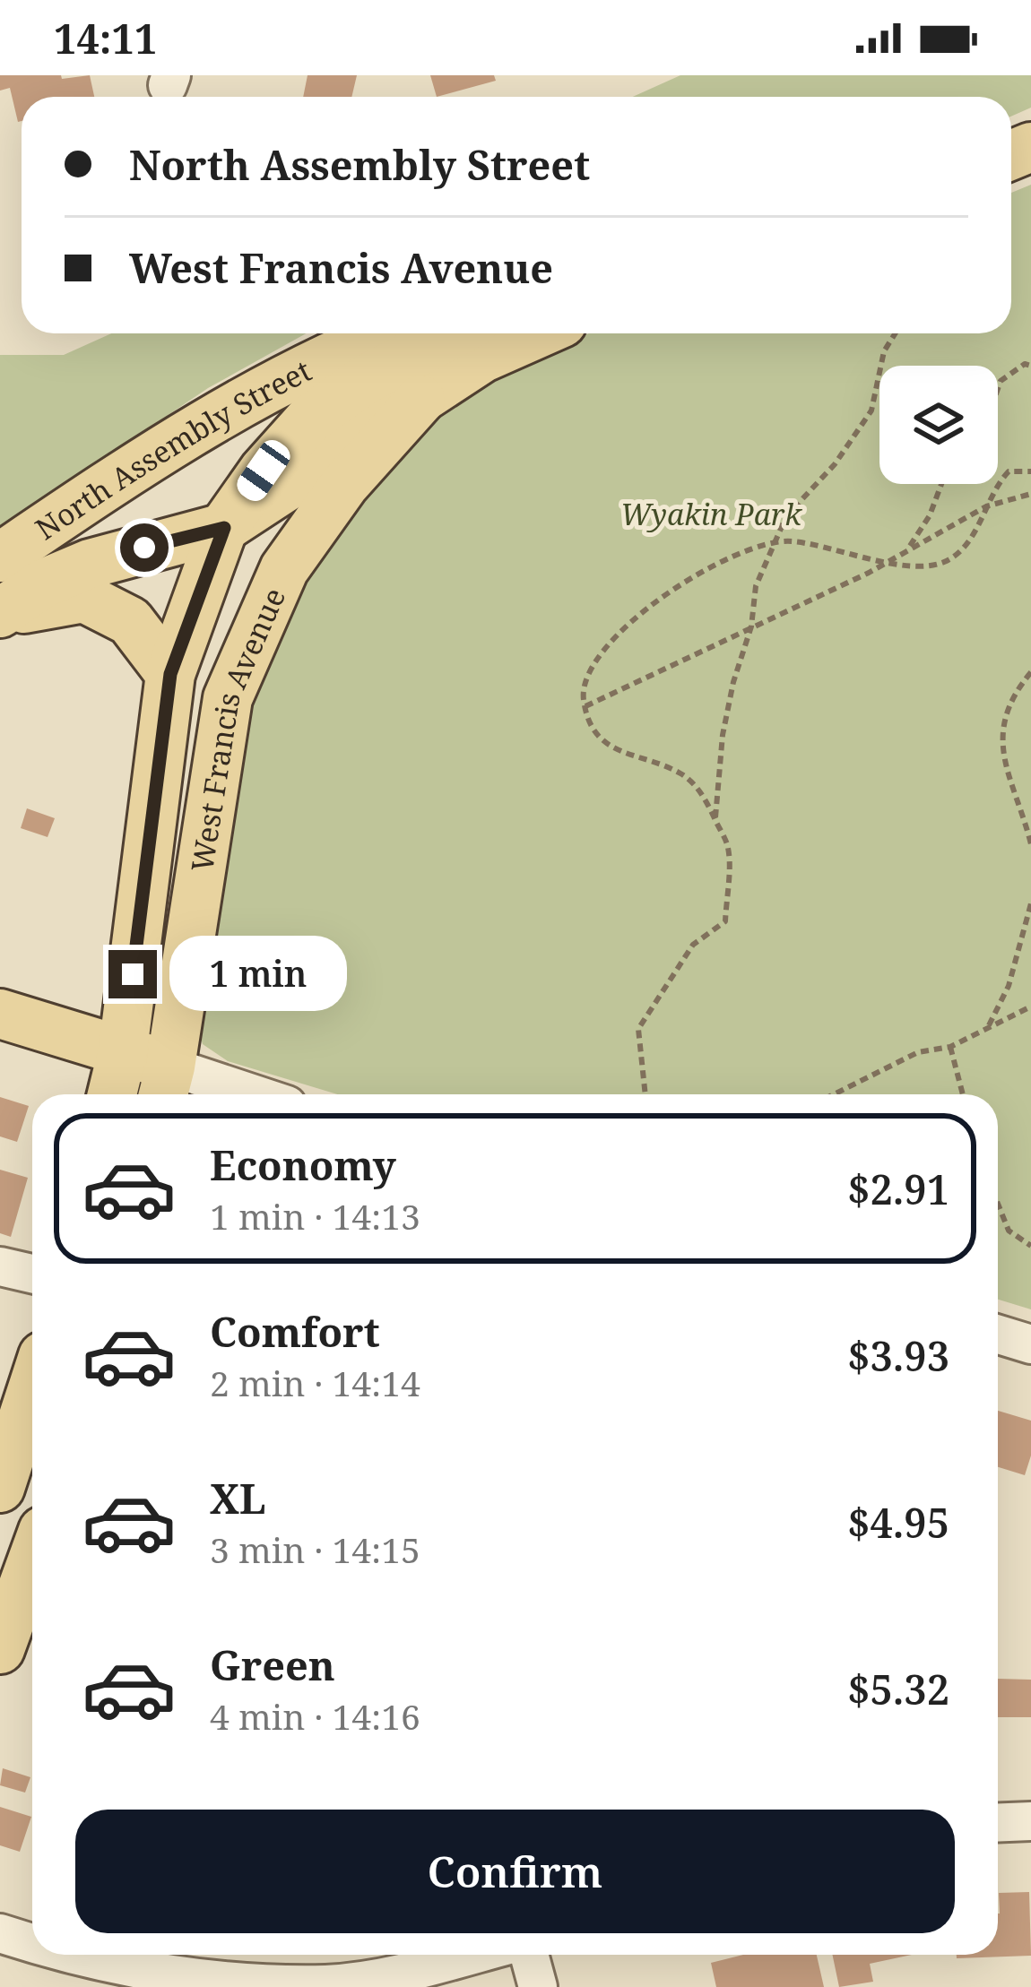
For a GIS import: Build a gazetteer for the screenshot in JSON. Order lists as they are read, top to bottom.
{
  "streets": {
    "main road": ["North Assembly Street", "West Francis Avenue"]
  },
  "crossings": [
    ["North Assembly Street", "West Francis Avenue"]
  ],
  "parks": ["Wyakin Park"],
  "page": {
    "status": "14:11",
    "banner": ["North Assembly Street", "West Francis Avenue"],
    "bubble": "1 min",
    "list": [
      {
        "name": "Economy",
        "note": "1 min · 14:13",
        "value": "$2.91"
      },
      {
        "name": "Comfort",
        "note": "2 min · 14:14",
        "value": "$3.93"
      },
      {
        "name": "XL",
        "note": "3 min · 14:15",
        "value": "$4.95"
      },
      {
        "name": "Green",
        "note": "4 min · 14:16",
        "value": "$5.32"
      }
    ],
    "buttons": "Confirm"
  }
}
